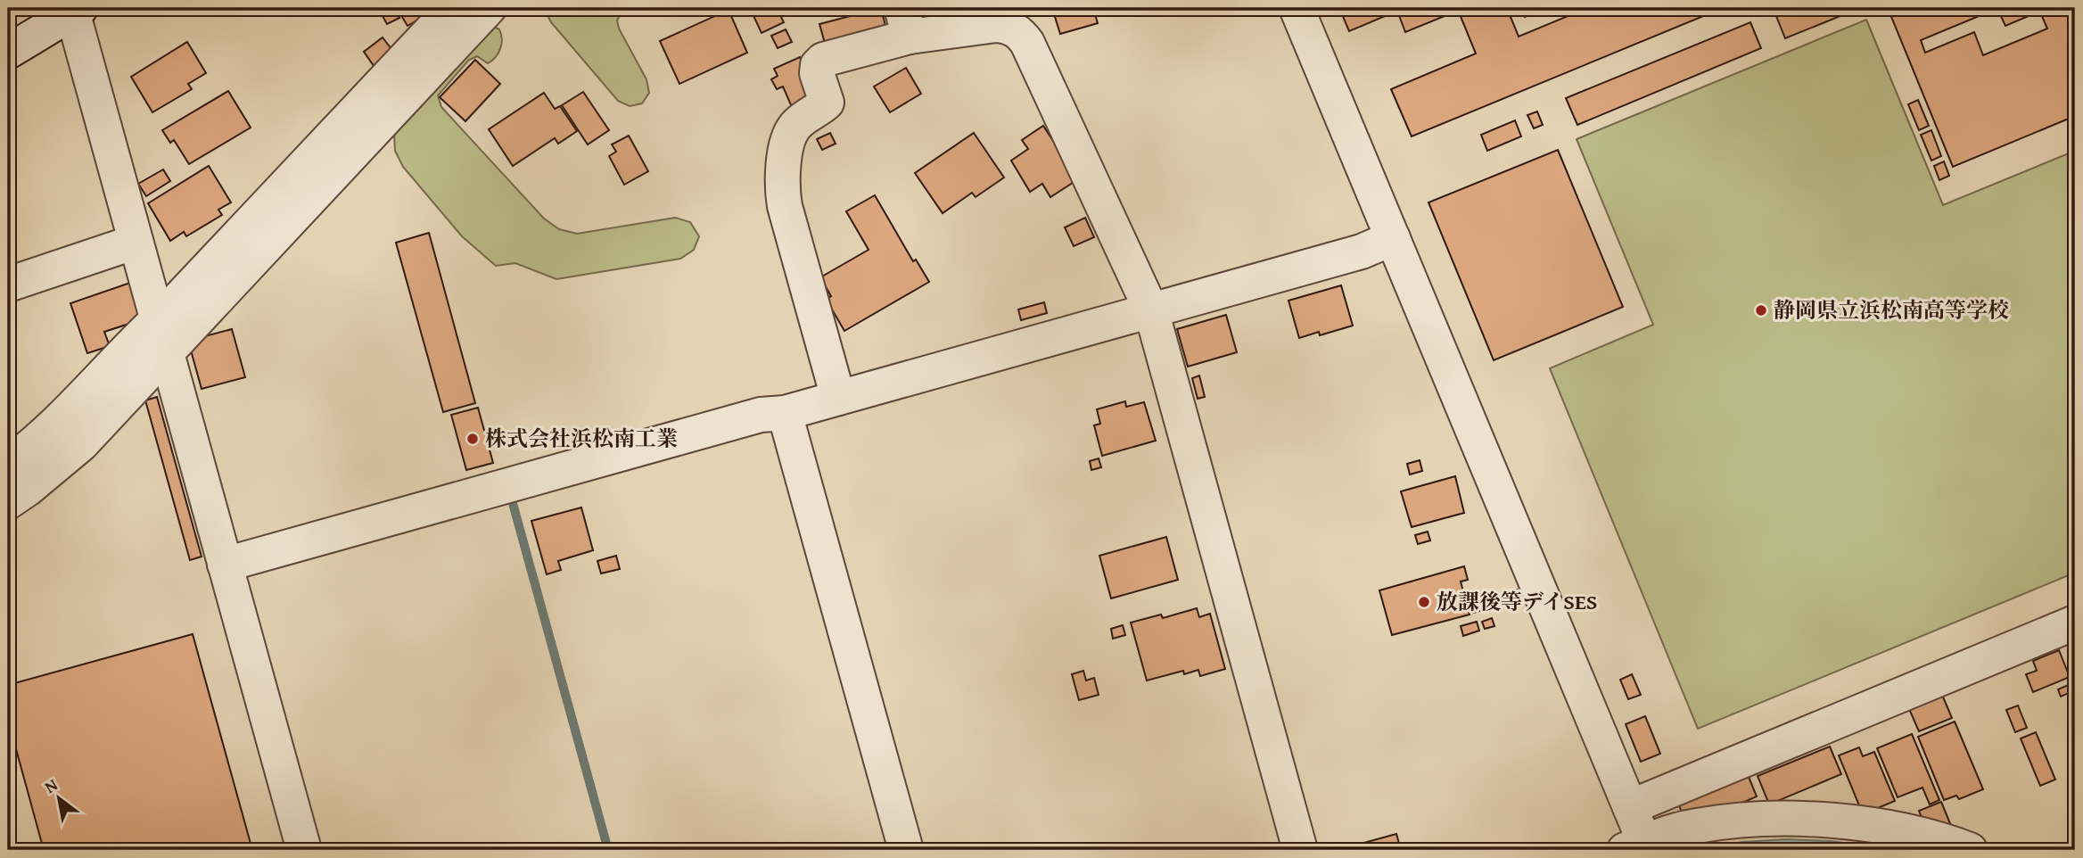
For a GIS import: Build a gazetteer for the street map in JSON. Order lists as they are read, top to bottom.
{
  "places": ["静岡県立浜松南高等学校", "株式会社浜松南工業", "放課後等デイSES"],
  "north": "top left"
}
